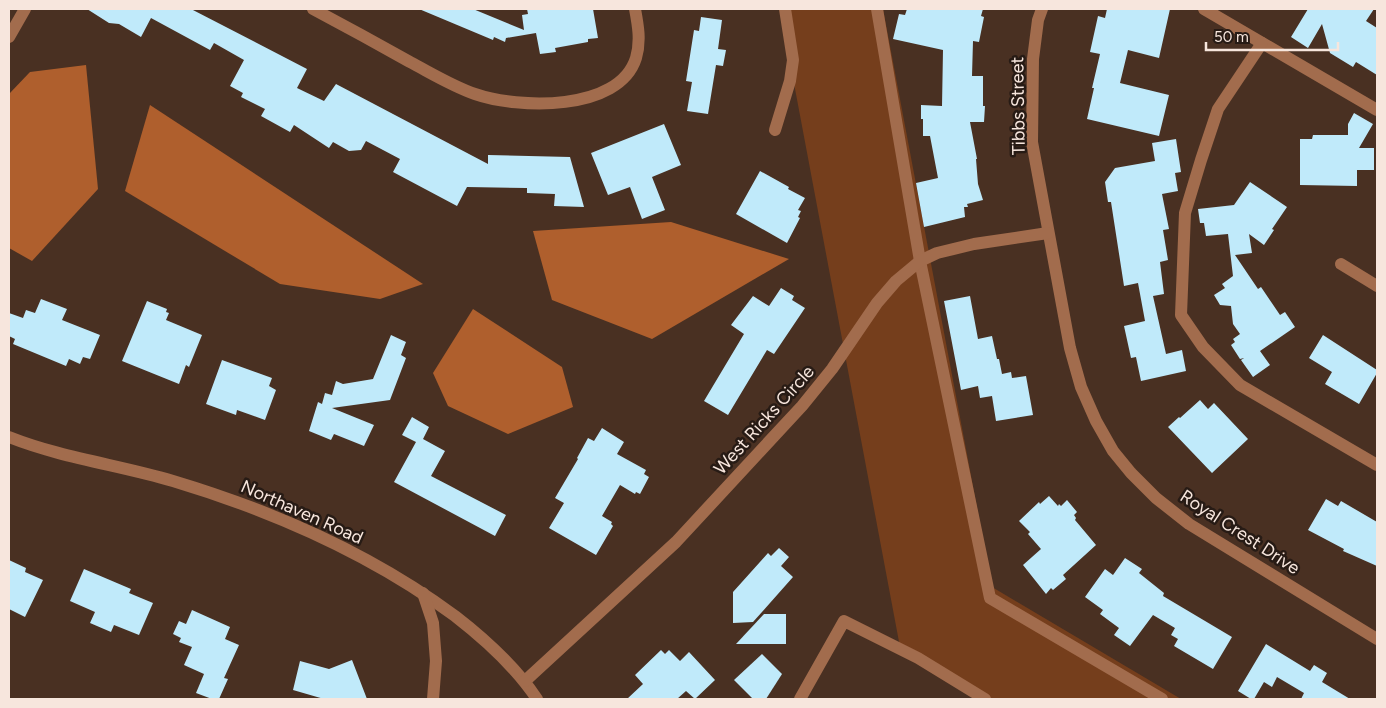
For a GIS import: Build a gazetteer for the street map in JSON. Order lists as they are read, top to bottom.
{
  "streets": {
    "street": [
      "Tibbs Street",
      "West Ricks Circle",
      "Northaven Road",
      "Royal Crest Drive"
    ]
  },
  "crossings": [
    ["Tibbs Street", "West Ricks Circle"],
    ["Tibbs Street", "Royal Crest Drive"],
    ["West Ricks Circle", "Northaven Road"],
    ["West Ricks Circle", "Royal Crest Drive"]
  ],
  "scale_bar": "50 m"
}
